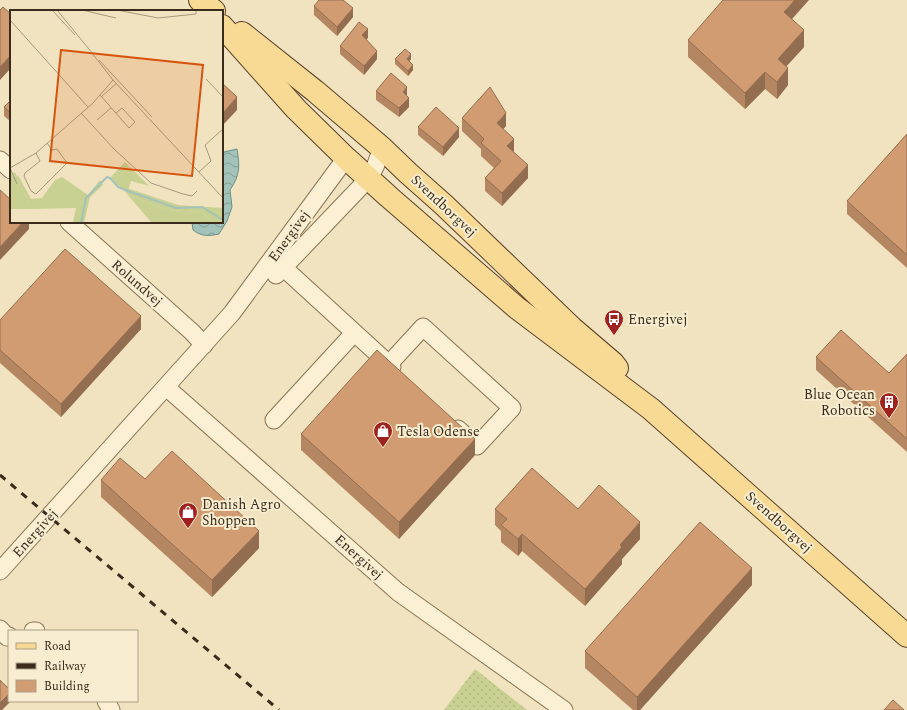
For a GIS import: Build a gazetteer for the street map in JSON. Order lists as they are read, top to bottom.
{
  "streets": {
    "main road": ["Svendborgvej"],
    "street": ["Energivej", "Rolundvej"]
  },
  "crossings": [
    ["Svendborgvej", "Energivej"],
    ["Energivej", "Rolundvej"]
  ],
  "places": {
    "bus stop": ["Energivej"],
    "building": ["Blue Ocean Robotics"],
    "shop": ["Tesla Odense", "Danish Agro Shoppen"]
  },
  "legend": ["Road", "Railway", "Building"]
}
